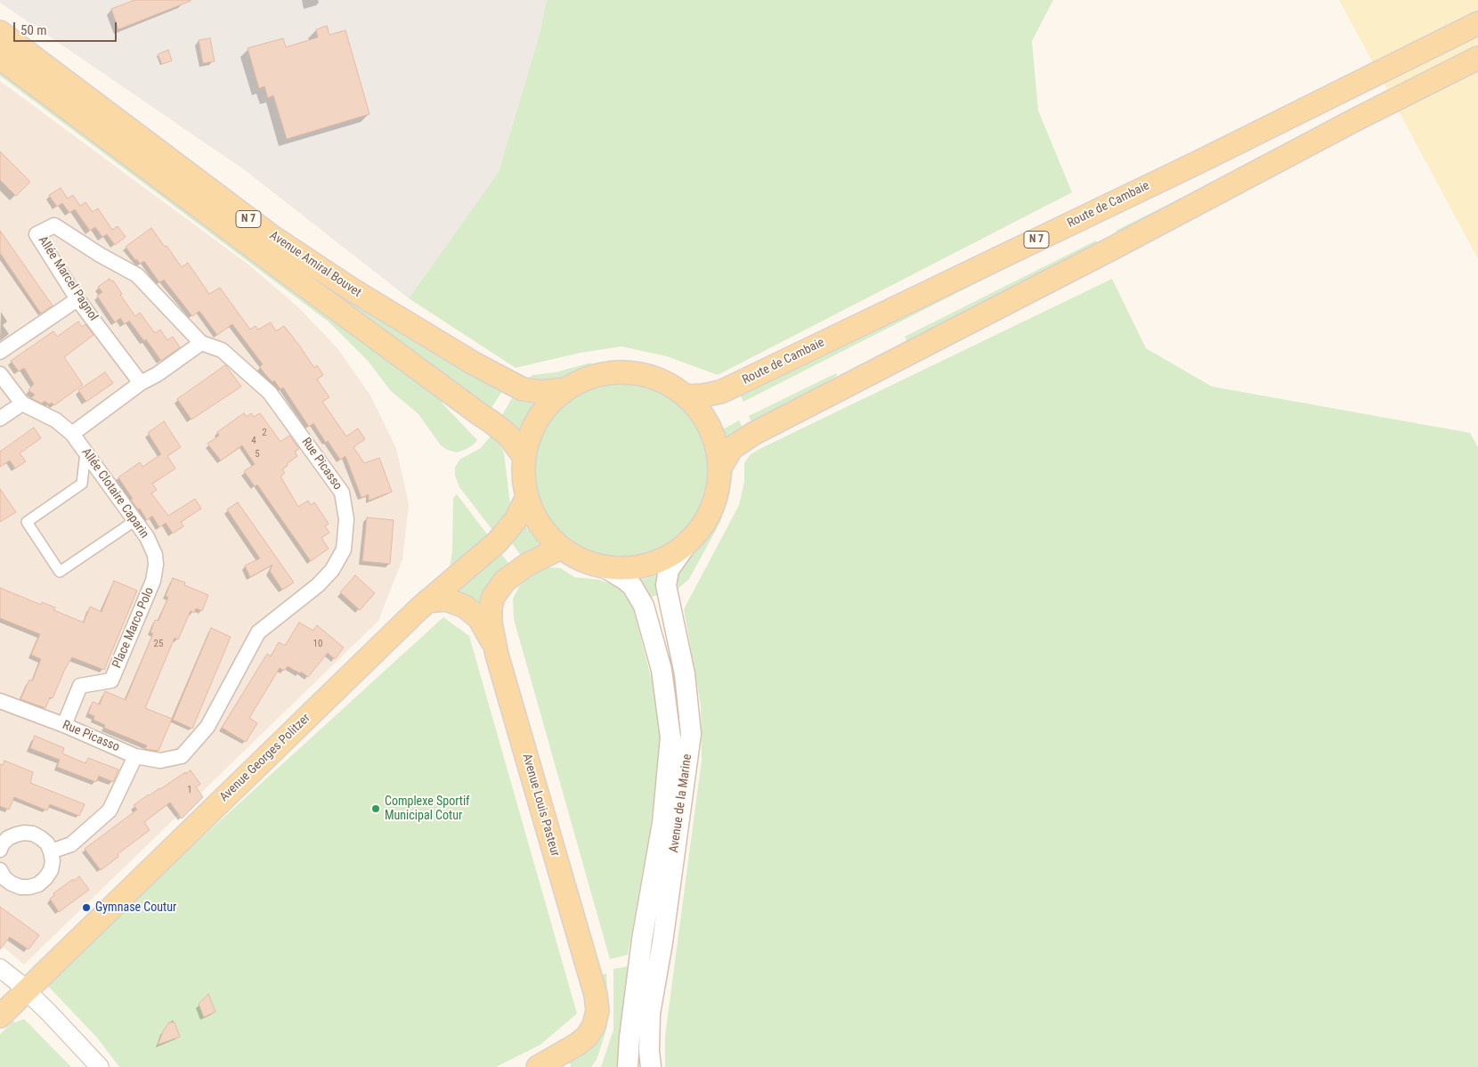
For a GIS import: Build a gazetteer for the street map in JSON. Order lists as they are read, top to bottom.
{
  "streets": {
    "main road": [
      "Route de Cambaie",
      "N 7",
      "Avenue Amiral Bouvet",
      "Avenue Georges Politzer",
      "Avenue de la Marine",
      "Avenue Louis Pasteur"
    ],
    "street": [
      "Allée Marcel Pagnol",
      "Rue Picasso",
      "Allée Clotaire Caparin",
      "Place Marco Polo"
    ]
  },
  "crossings": [
    ["Allée Marcel Pagnol", "Rue Picasso"],
    ["Rue Picasso", "Place Marco Polo"],
    ["Allée Clotaire Caparin", "Place Marco Polo"]
  ],
  "places": ["Complexe Sportif Municipal Cotur", "Gymnase Coutur"],
  "house_numbers": [
    "2",
    "4",
    "5",
    "25",
    "10",
    "1"
  ],
  "scale_bar": "50 m"
}
